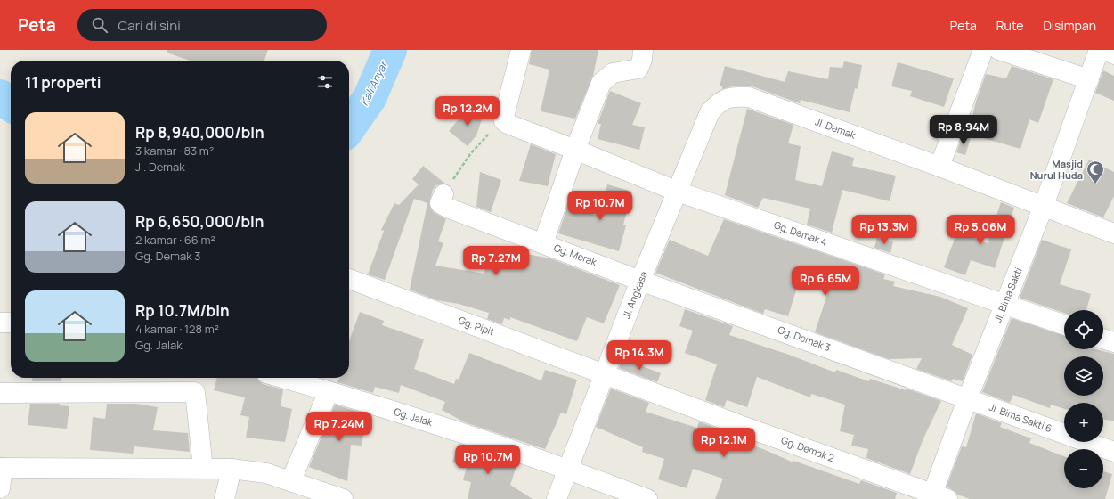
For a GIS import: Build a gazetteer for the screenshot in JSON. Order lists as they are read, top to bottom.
{
  "streets": {
    "street": [
      "Jl. Demak",
      "Gg. Demak 4",
      "Gg. Merak",
      "Jl. Angkasa",
      "Jl. Bima Sakti",
      "Gg. Pipit",
      "Gg. Demak 3",
      "Gg. Jalak",
      "Jl. Bima Sakti 6",
      "Gg. Demak 2"
    ]
  },
  "crossings": [
    ["Jl. Demak", "Gg. Demak 4"],
    ["Jl. Demak", "Jl. Angkasa"],
    ["Jl. Demak", "Jl. Bima Sakti"],
    ["Gg. Demak 4", "Jl. Angkasa"],
    ["Gg. Demak 4", "Jl. Bima Sakti"],
    ["Gg. Merak", "Jl. Angkasa"],
    ["Gg. Merak", "Gg. Demak 3"],
    ["Jl. Angkasa", "Gg. Pipit"],
    ["Jl. Angkasa", "Gg. Demak 3"],
    ["Jl. Angkasa", "Gg. Jalak"],
    ["Jl. Angkasa", "Gg. Demak 2"],
    ["Jl. Bima Sakti", "Gg. Demak 3"],
    ["Jl. Bima Sakti", "Jl. Bima Sakti 6"],
    ["Jl. Bima Sakti", "Gg. Demak 2"],
    ["Gg. Pipit", "Gg. Demak 2"],
    ["Gg. Demak 3", "Jl. Bima Sakti 6"]
  ],
  "water": ["Kali Anyar"],
  "places": {
    "mosque": ["Masjid Nurul Huda"]
  },
  "page": {
    "header": "Peta",
    "search": "Cari di sini",
    "nav": ["Peta", "Rute", "Disimpan"],
    "heading": "11 properti",
    "price": [
      "Rp 12.2M",
      "Rp 8.94M",
      "Rp 10.7M",
      "Rp 13.3M",
      "Rp 5.06M",
      "Rp 7.27M",
      "Rp 6.65M",
      "Rp 14.3M",
      "Rp 7.24M",
      "Rp 12.1M",
      "Rp 10.7M"
    ],
    "list": [
      {
        "name": "Rp 8,940,000/bln",
        "note": "3 kamar · 83 m² · Jl. Demak"
      },
      {
        "name": "Rp 6,650,000/bln",
        "note": "2 kamar · 66 m² · Gg. Demak 3"
      },
      {
        "name": "Rp 10.7M/bln",
        "note": "4 kamar · 128 m² · Gg. Jalak"
      }
    ],
    "map_buttons": ["+", "−"]
  }
}
